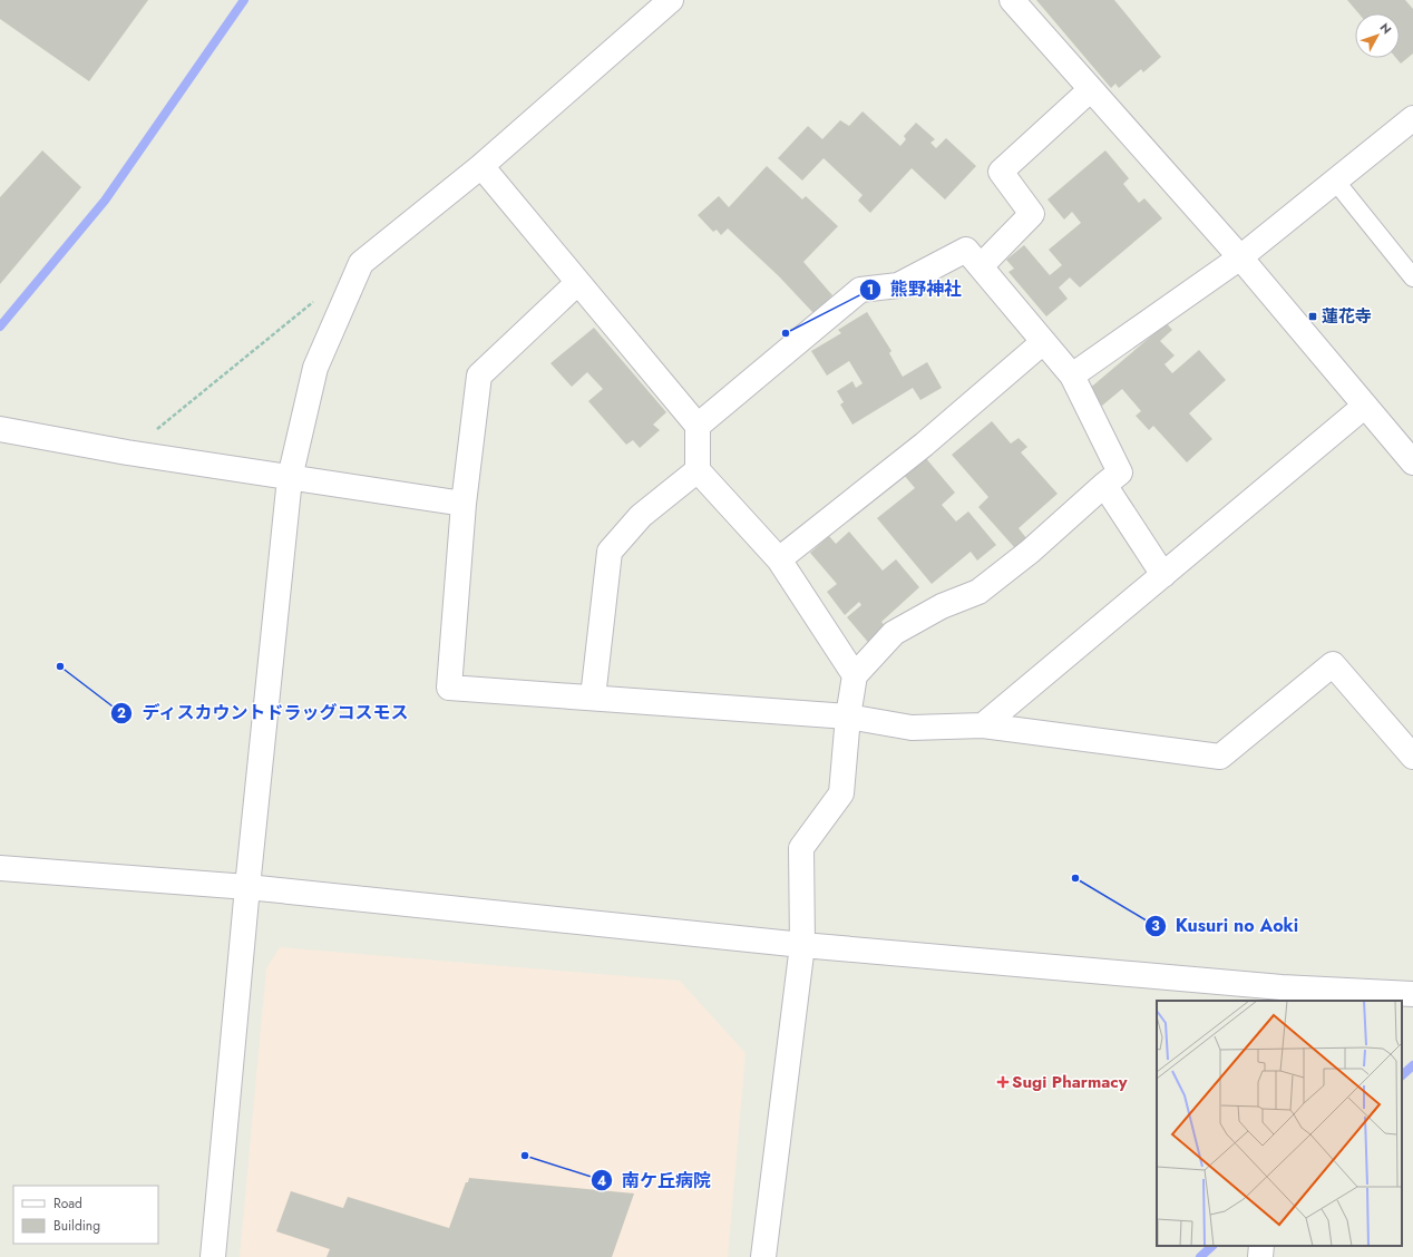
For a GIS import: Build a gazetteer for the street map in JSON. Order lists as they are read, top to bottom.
{
  "places": {
    "transit": ["蓮花寺"],
    "other": [
      "熊野神社",
      "ディスカウントドラッグコスモス",
      "Kusuri no Aoki",
      "南ケ丘病院"
    ],
    "health": ["Sugi Pharmacy"]
  },
  "legend": ["Road", "Building"],
  "north": "top right"
}
